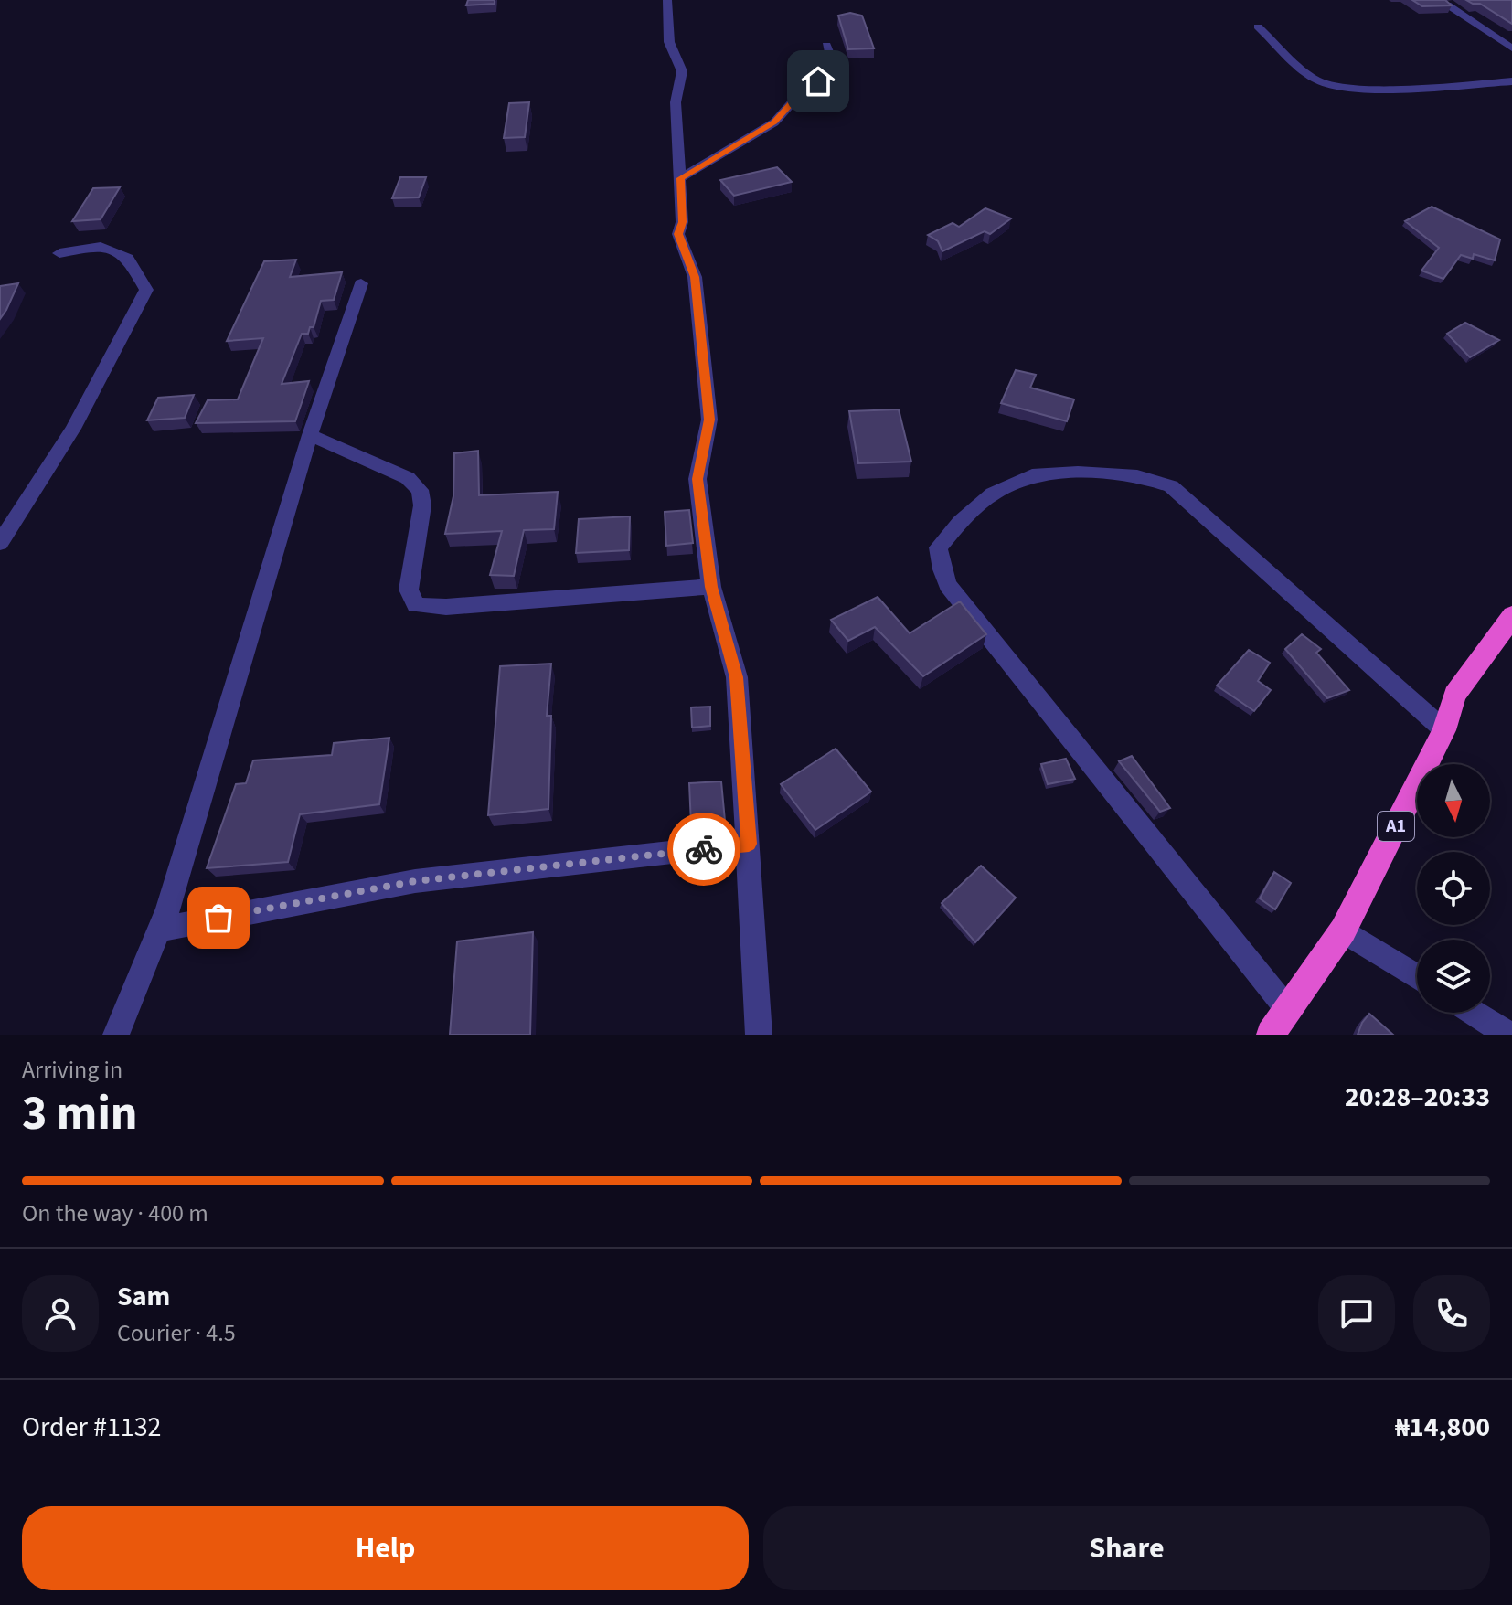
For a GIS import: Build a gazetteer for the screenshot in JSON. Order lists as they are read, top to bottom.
{
  "streets": {
    "highway": ["A1"]
  },
  "north": "bottom",
  "page": {
    "heading": ["3 min", "Arriving in", "20:28–20:33"],
    "panel": [
      "Sam",
      "Courier · 4.5",
      "Order #1132",
      "₦14,800"
    ],
    "bar": "On the way · 400 m",
    "buttons": ["Help", "Share"]
  }
}
